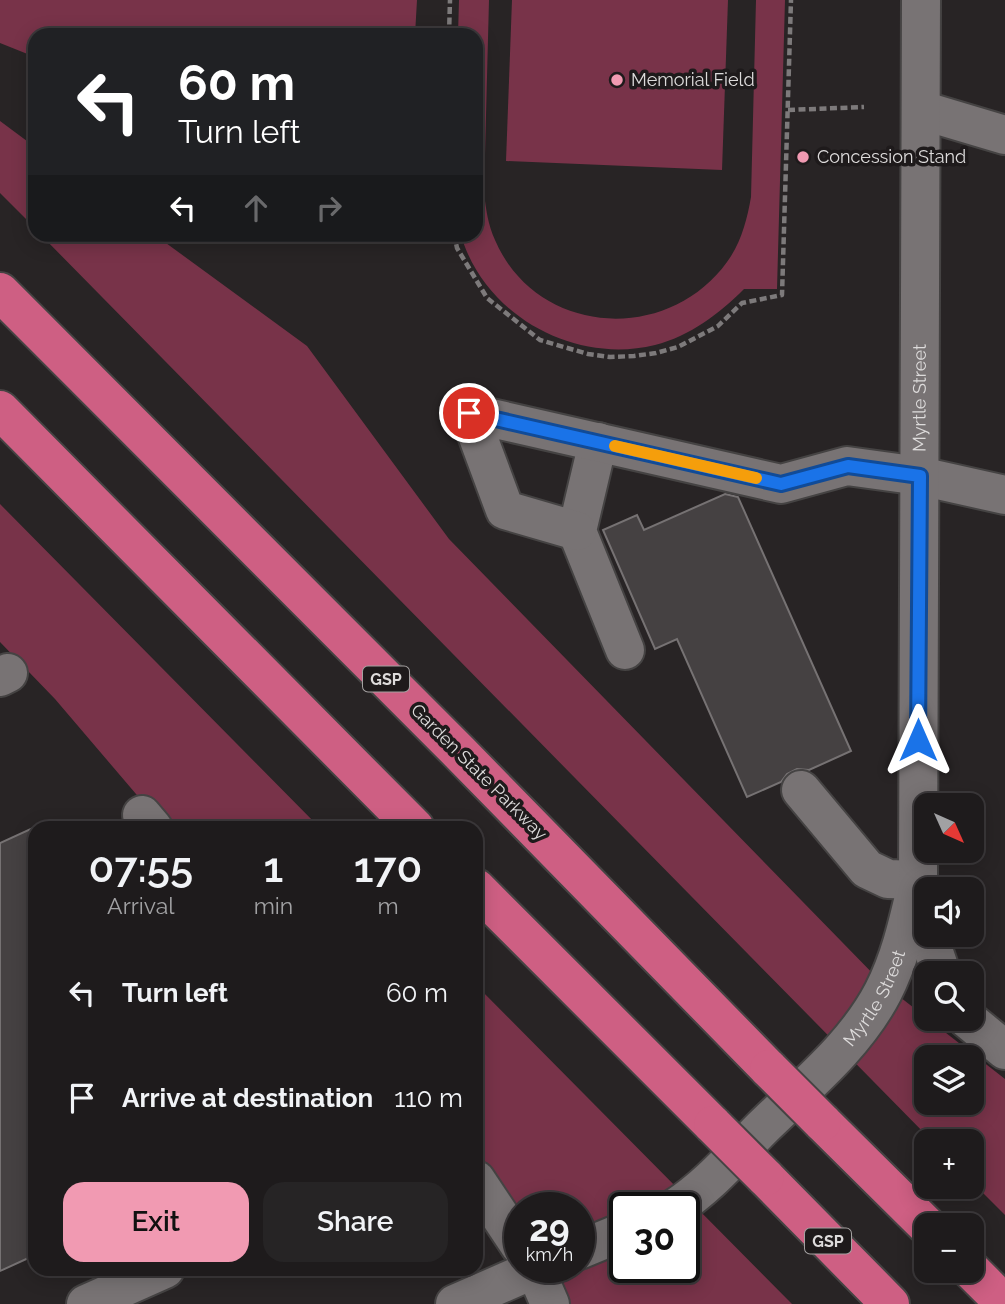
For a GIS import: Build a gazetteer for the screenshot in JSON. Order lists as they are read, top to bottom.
{
  "streets": {
    "highway": ["GSP", "Garden State Parkway"],
    "street": ["Myrtle Street"]
  },
  "places": ["Memorial Field", "Concession Stand"],
  "north": "bottom right",
  "page": {
    "turn": ["60 m", "Turn left"],
    "map_buttons": ["+", "−"],
    "eta": [
      "07:55",
      "Arrival",
      "1",
      "min",
      "170",
      "m"
    ],
    "list": [
      {
        "name": "Turn left",
        "value": "60 m"
      },
      {
        "name": "Arrive at destination",
        "value": "110 m"
      }
    ],
    "buttons": ["Exit", "Share"],
    "speed": "29 km/h",
    "limit": "30"
  }
}
